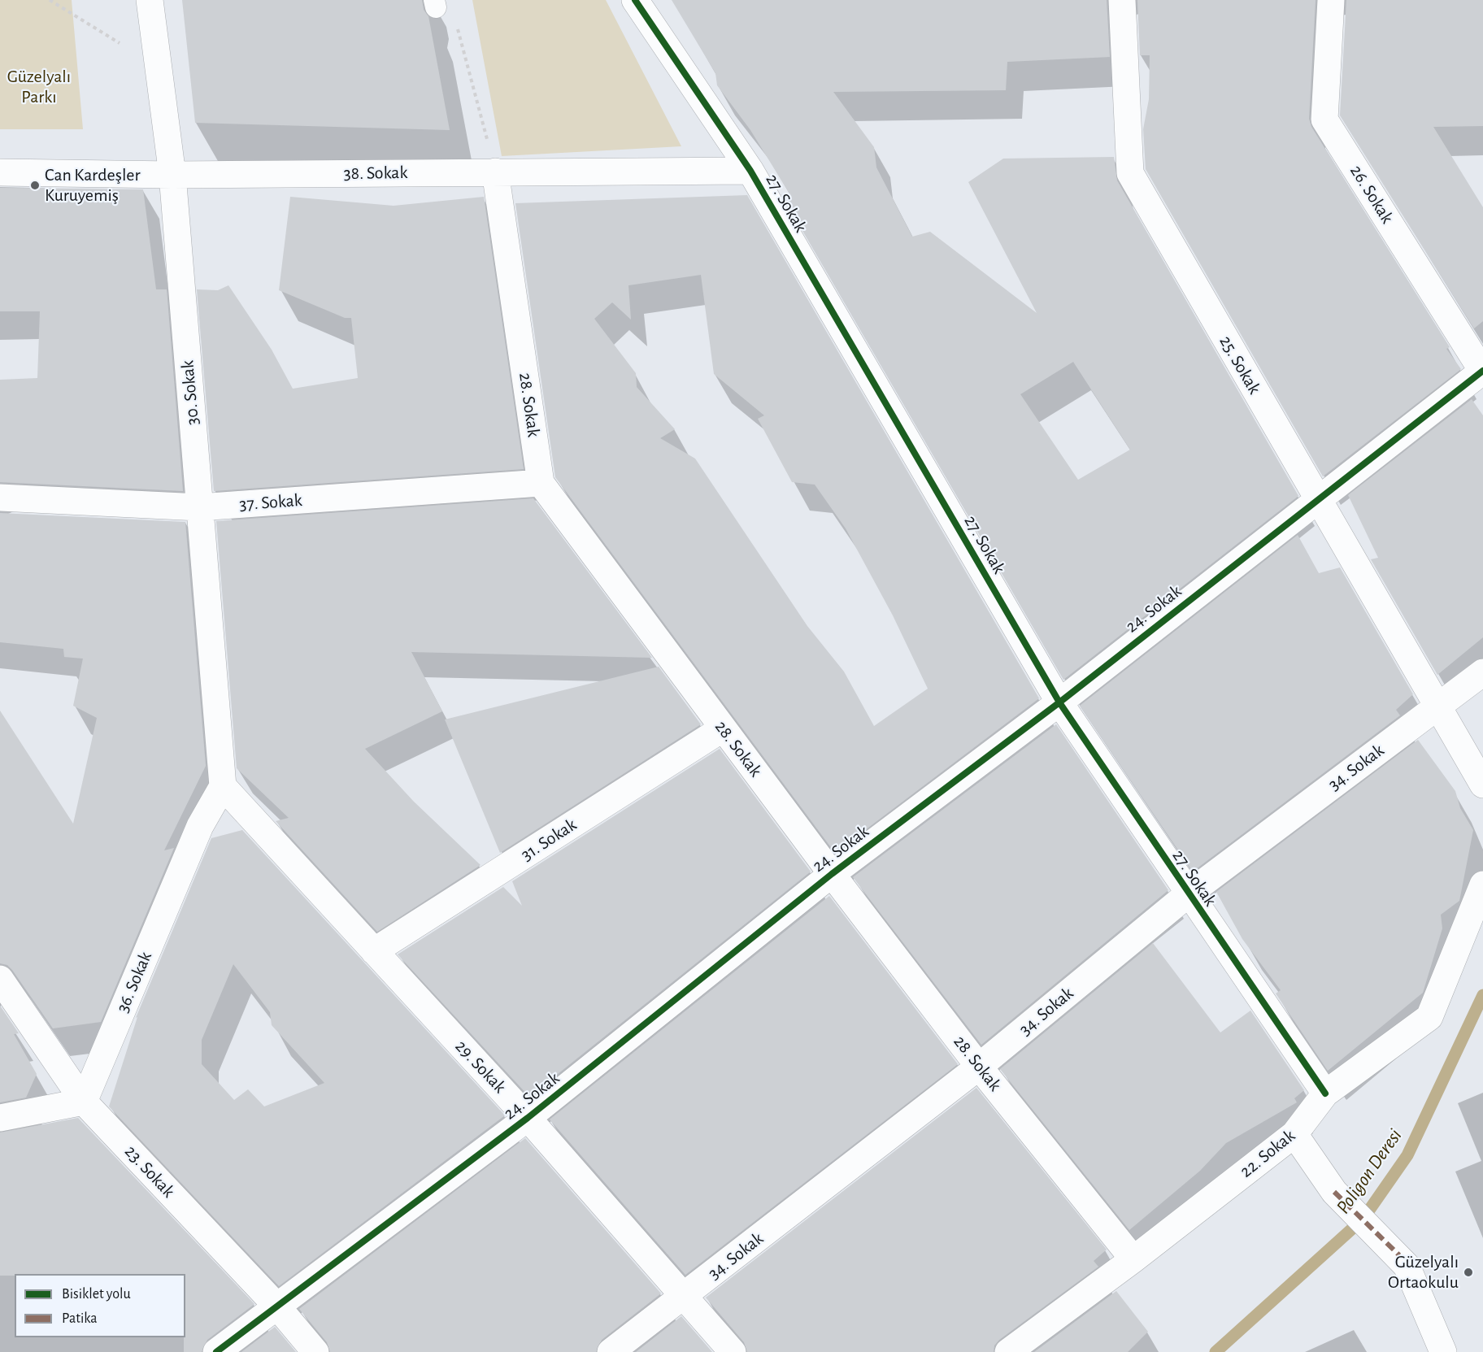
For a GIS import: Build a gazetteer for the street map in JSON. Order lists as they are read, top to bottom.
{
  "streets": {
    "street": [
      "38. Sokak",
      "26. Sokak",
      "27. Sokak",
      "25. Sokak",
      "30. Sokak",
      "28. Sokak",
      "37. Sokak",
      "24. Sokak",
      "34. Sokak",
      "31. Sokak",
      "36. Sokak",
      "29. Sokak",
      "22. Sokak",
      "23. Sokak"
    ]
  },
  "crossings": [
    ["38. Sokak", "27. Sokak"],
    ["38. Sokak", "30. Sokak"],
    ["38. Sokak", "28. Sokak"],
    ["26. Sokak", "24. Sokak"],
    ["27. Sokak", "24. Sokak"],
    ["27. Sokak", "34. Sokak"],
    ["27. Sokak", "22. Sokak"],
    ["25. Sokak", "24. Sokak"],
    ["25. Sokak", "34. Sokak"],
    ["30. Sokak", "37. Sokak"],
    ["30. Sokak", "36. Sokak"],
    ["30. Sokak", "29. Sokak"],
    ["28. Sokak", "37. Sokak"],
    ["28. Sokak", "24. Sokak"],
    ["28. Sokak", "34. Sokak"],
    ["28. Sokak", "31. Sokak"],
    ["28. Sokak", "22. Sokak"],
    ["24. Sokak", "29. Sokak"],
    ["24. Sokak", "23. Sokak"],
    ["34. Sokak", "29. Sokak"],
    ["31. Sokak", "29. Sokak"],
    ["36. Sokak", "29. Sokak"],
    ["36. Sokak", "23. Sokak"]
  ],
  "water": ["Poligon Deresi"],
  "parks": ["Güzelyalı Parkı"],
  "places": ["Can Kardeşler Kuruyemiş", "Güzelyalı Ortaokulu"],
  "legend": ["Bisiklet yolu", "Patika"]
}
